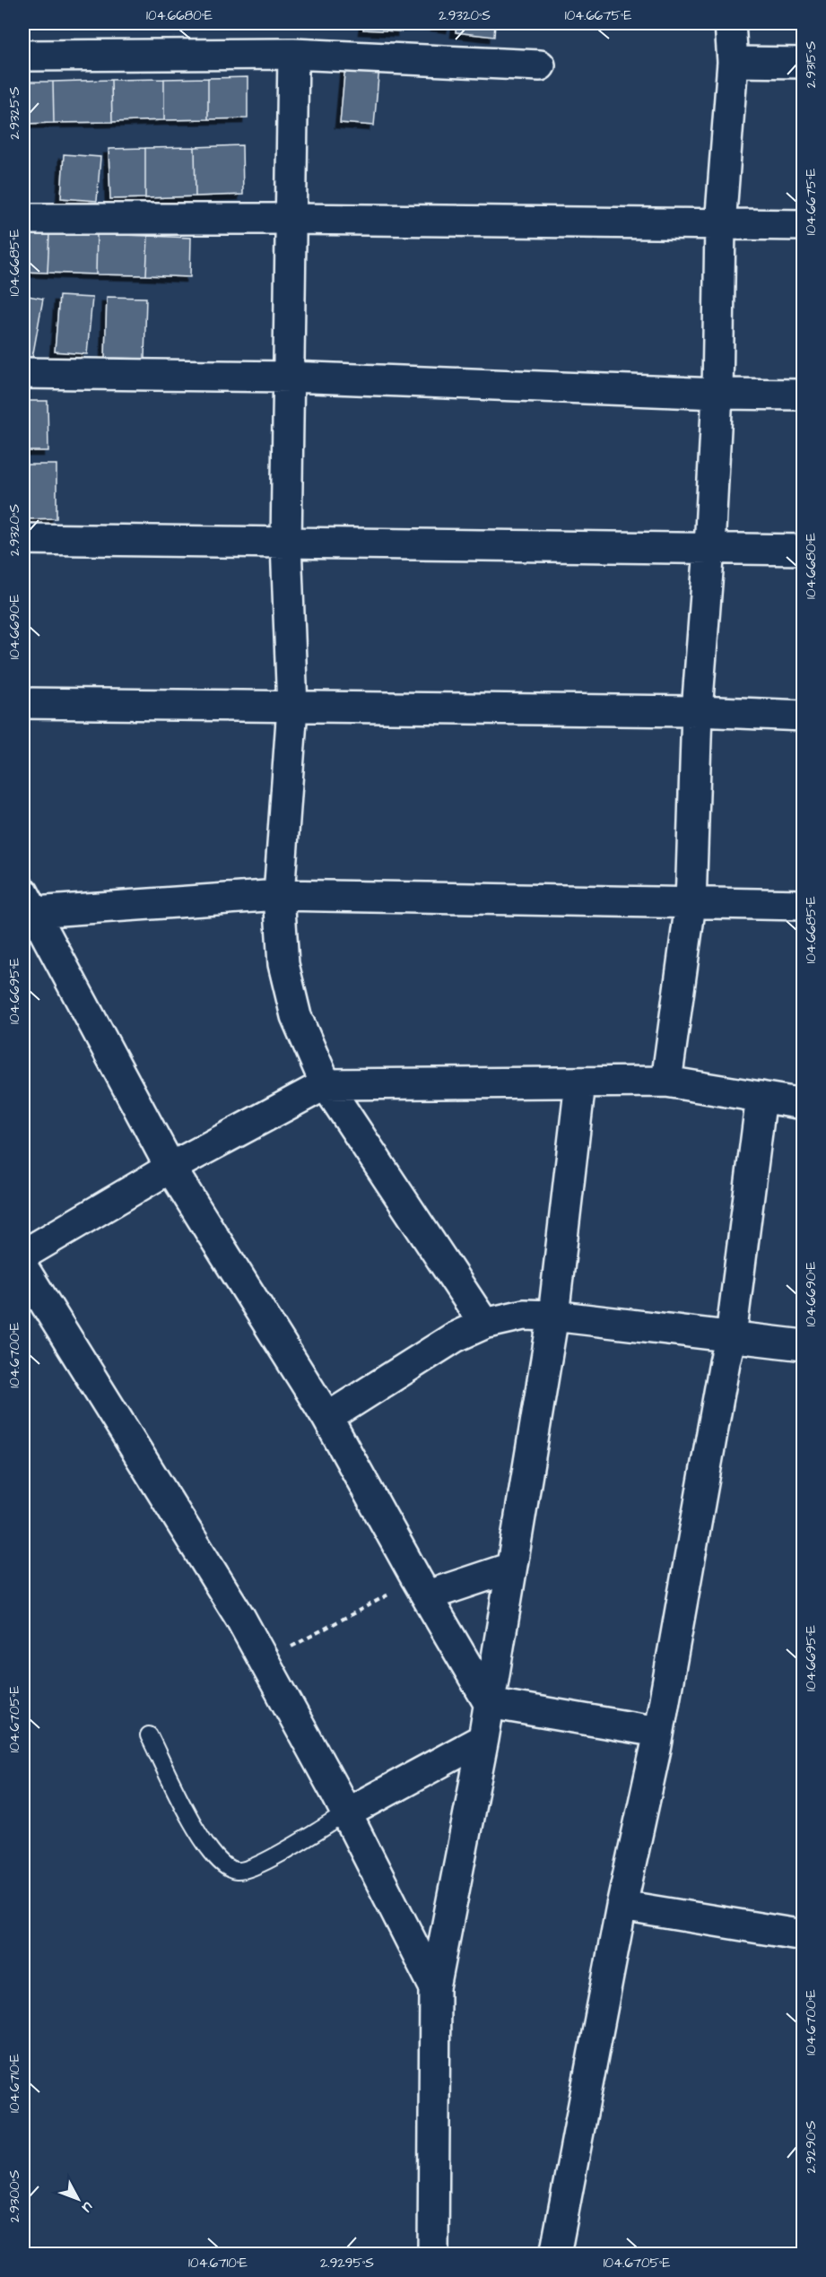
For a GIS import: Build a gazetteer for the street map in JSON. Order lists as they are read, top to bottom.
{
  "north": "bottom right",
  "coordinates": [
    "104.6680°E",
    "2.9320°S",
    "104.6675°E",
    "2.9315°S",
    "2.9325°S",
    "104.6685°E",
    "104.6690°E",
    "104.6695°E",
    "104.6700°E",
    "104.6705°E",
    "104.6710°E",
    "2.9290°S",
    "2.9300°S",
    "2.9295°S"
  ]
}
